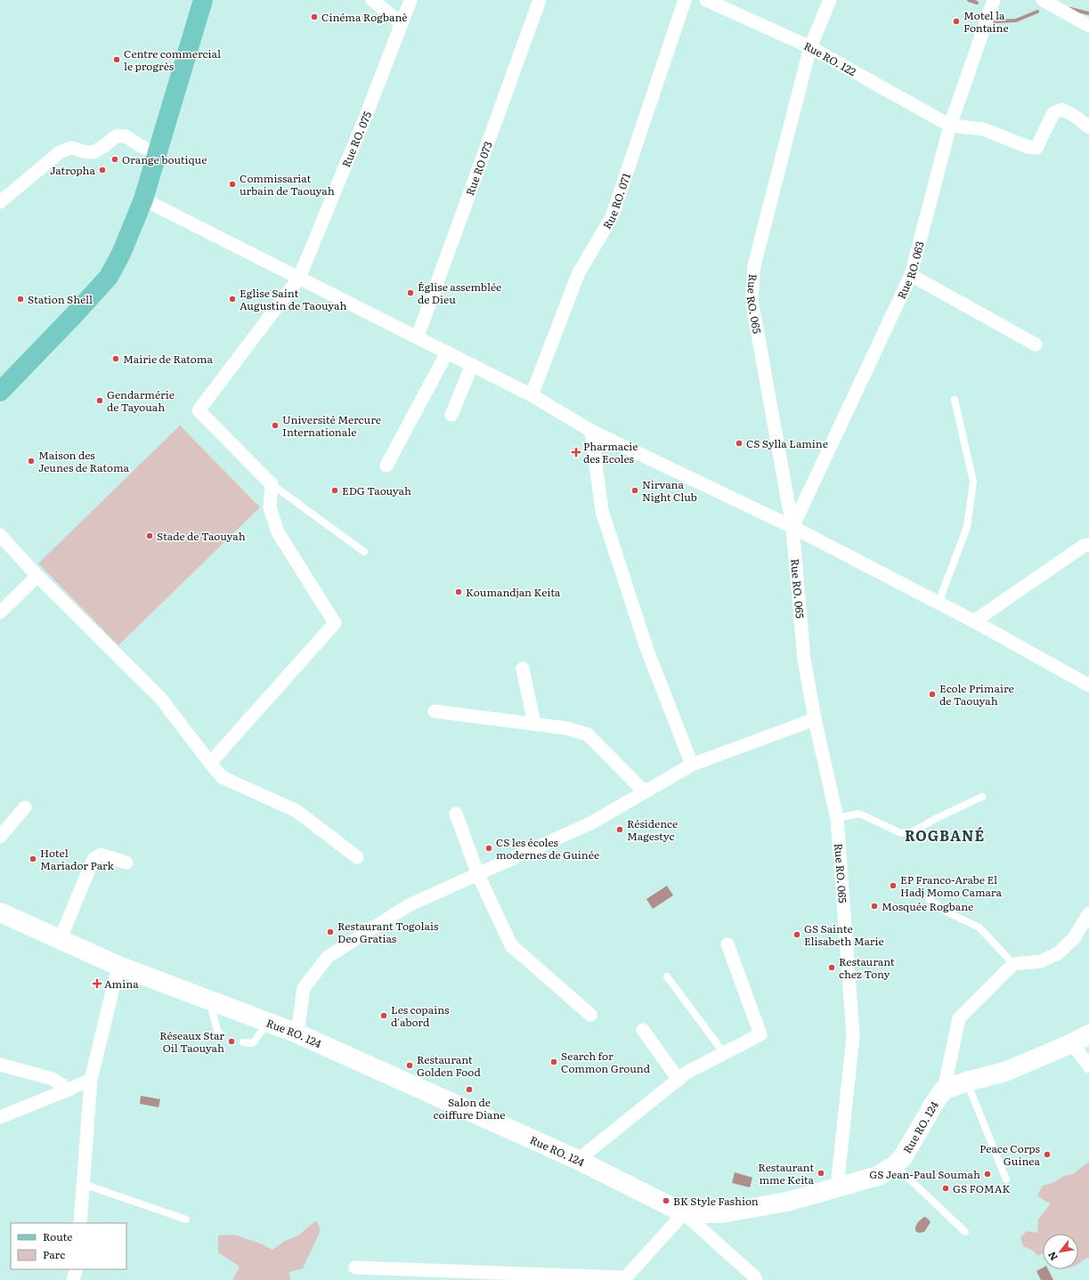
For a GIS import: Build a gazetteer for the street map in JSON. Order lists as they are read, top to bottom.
{
  "streets": {
    "street": [
      "Rue RO. 122",
      "Rue RO. 075",
      "Rue RO 073",
      "Rue RO. 071",
      "Rue RO. 063",
      "Rue RO. 065",
      "Rue RO. 124"
    ]
  },
  "crossings": [
    ["Rue RO. 122", "Rue RO. 063"],
    ["Rue RO. 122", "Rue RO. 065"],
    ["Rue RO. 063", "Rue RO. 065"],
    ["Rue RO. 065", "Rue RO. 124"]
  ],
  "districts": ["ROGBANÉ"],
  "places": {
    "other": [
      "Cinéma Rogbanè",
      "Motel la Fontaine",
      "Centre commercial le progrès",
      "Orange boutique",
      "Jatropha",
      "Commissariat urbain de Taouyah",
      "Église assemblée de Dieu",
      "Station Shell",
      "Eglise Saint Augustin de Taouyah",
      "Mairie de Ratoma",
      "Gendarmérie de Tayouah",
      "Université Mercure Internationale",
      "CS Sylla Lamine",
      "Maison des Jeunes de Ratoma",
      "EDG Taouyah",
      "Nirvana Night Club",
      "Stade de Taouyah",
      "Koumandjan Keita",
      "Ecole Primaire de Taouyah",
      "Résidence Magestyc",
      "CS les écoles modernes de Guinée",
      "Hotel Mariador Park",
      "EP Franco-Arabe El Hadj Momo Camara",
      "Mosquée Rogbane",
      "Restaurant Togolais Deo Gratias",
      "GS Sainte Elisabeth Marie",
      "Restaurant chez Tony",
      "Les copains d'abord",
      "Réseaux Star Oil Taouyah",
      "Search for Common Ground",
      "Restaurant Golden Food",
      "Salon de coiffure Diane",
      "Peace Corps Guinea",
      "Restaurant mme Keita",
      "GS Jean-Paul Soumah",
      "GS FOMAK",
      "BK Style Fashion"
    ],
    "health": ["Pharmacie des Ecoles", "Amina"]
  },
  "legend": ["Route", "Parc"],
  "north": "bottom left"
}
